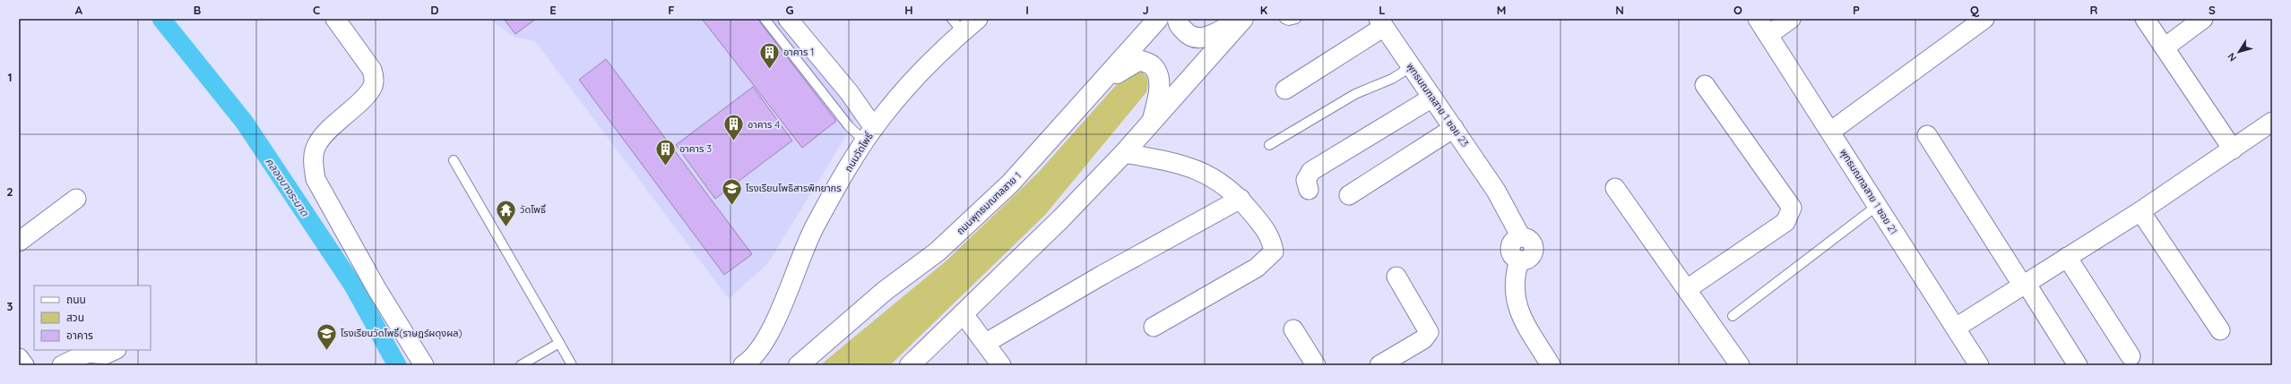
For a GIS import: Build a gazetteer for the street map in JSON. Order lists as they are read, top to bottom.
{
  "streets": {
    "main road": ["ถนนพุทธมณฑลสาย 1"],
    "street": ["พุทธมณฑลสาย 1 ซอย 23", "ถนนวัดโพธิ์", "พุทธมณฑลสาย 1 ซอย 21"]
  },
  "water": ["คลองบางระมาด"],
  "places": {
    "building": ["อาคาร 1", "อาคาร 4", "อาคาร 3"],
    "school or university": ["โรงเรียนโพธิสารพิทยากร", "โรงเรียนวัดโพธิ์(ราษฎร์ผดุงผล)"],
    "temple": ["วัดโพธิ์"]
  },
  "legend": ["ถนน", "สวน", "อาคาร"],
  "north": "bottom left",
  "grid": {
    "columns": [
      "A",
      "B",
      "C",
      "D",
      "E",
      "F",
      "G",
      "H",
      "I",
      "J",
      "K",
      "L",
      "M",
      "N",
      "O",
      "P",
      "Q",
      "R",
      "S"
    ],
    "rows": ["1", "2", "3"]
  }
}
